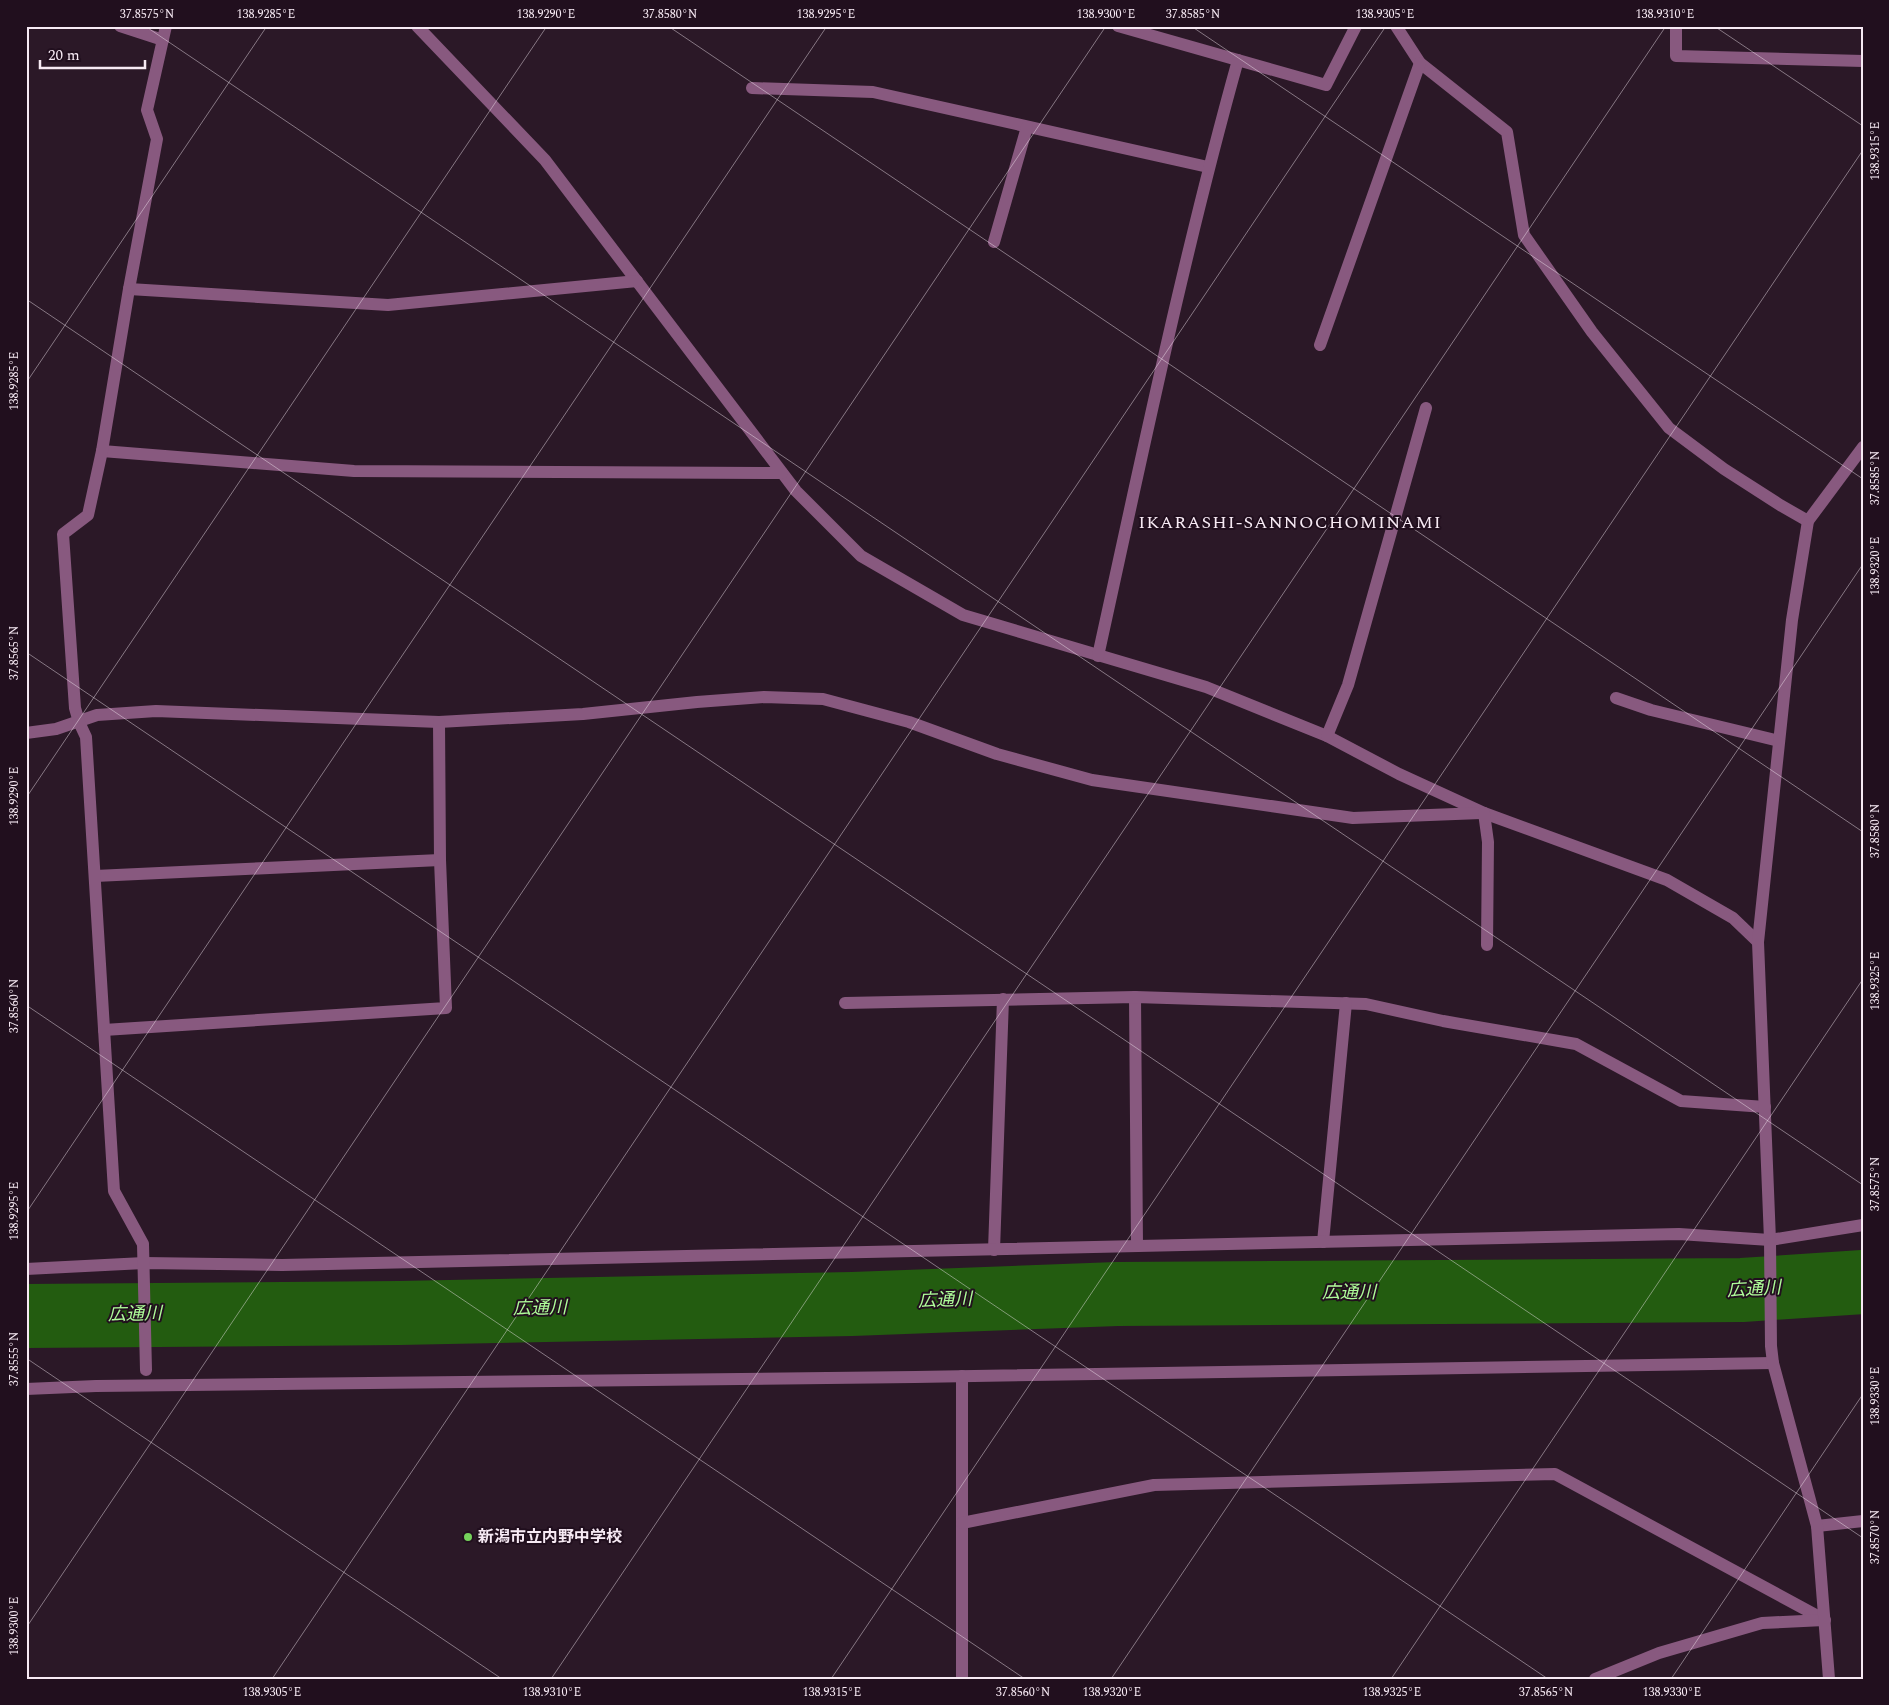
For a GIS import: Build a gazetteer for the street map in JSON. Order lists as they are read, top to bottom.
{
  "districts": ["IKARASHI-SANNOCHOMINAMI"],
  "water": ["広通川"],
  "places": ["新潟市立内野中学校"],
  "scale_bar": "20 m",
  "coordinates": [
    "37.8575°N",
    "138.9285°E",
    "138.9290°E",
    "37.8580°N",
    "138.9295°E",
    "138.9300°E",
    "37.8585°N",
    "138.9305°E",
    "138.9310°E",
    "138.9315°E",
    "138.9320°E",
    "37.8565°N",
    "138.9325°E",
    "37.8560°N",
    "37.8555°N",
    "138.9330°E",
    "37.8570°N"
  ]
}
